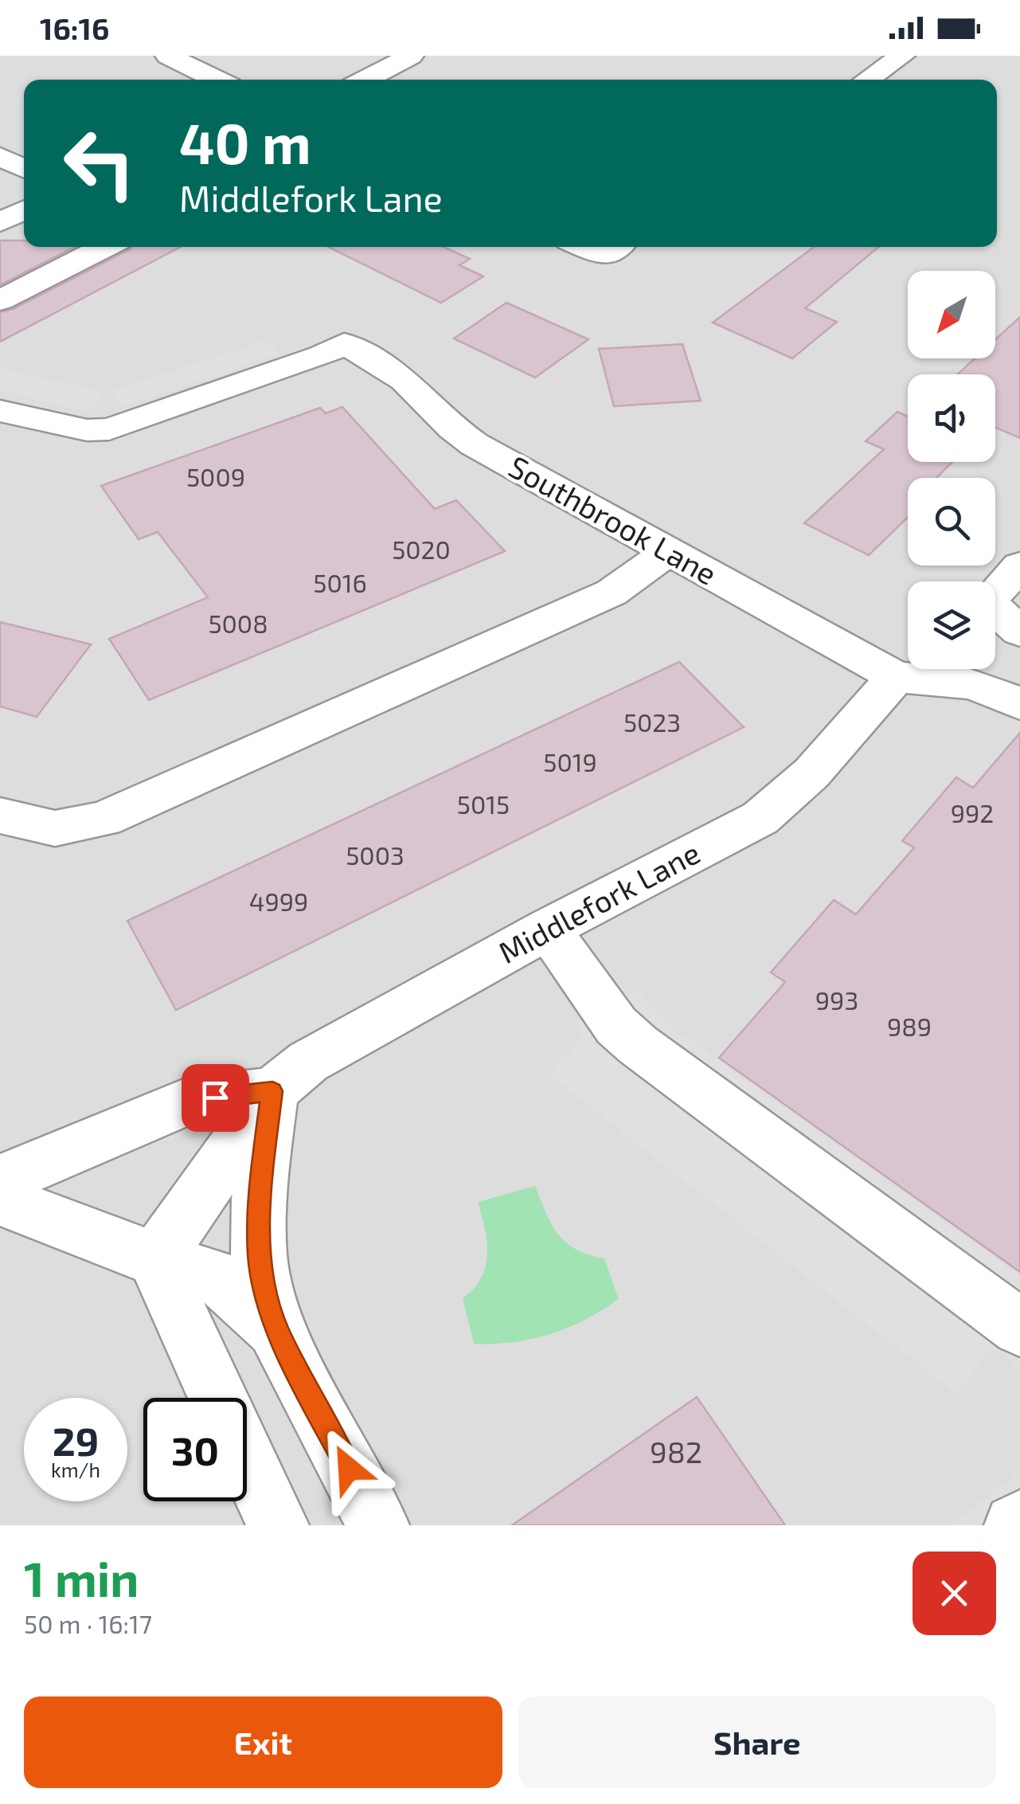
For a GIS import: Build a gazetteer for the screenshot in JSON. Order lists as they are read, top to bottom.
{
  "streets": {
    "street": ["Southbrook Lane", "Middlefork Lane"]
  },
  "crossings": [
    ["Southbrook Lane", "Middlefork Lane"]
  ],
  "house_numbers": [
    "5009",
    "5020",
    "5016",
    "5008",
    "5023",
    "5019",
    "5015",
    "992",
    "5003",
    "4999",
    "993",
    "989",
    "982"
  ],
  "north": "bottom left",
  "page": {
    "status": "16:16",
    "turn": ["40 m", "Middlefork Lane"],
    "speed": "29 km/h",
    "limit": "30",
    "heading": ["1 min", "50 m · 16:17"],
    "buttons": ["Exit", "Share"]
  }
}
